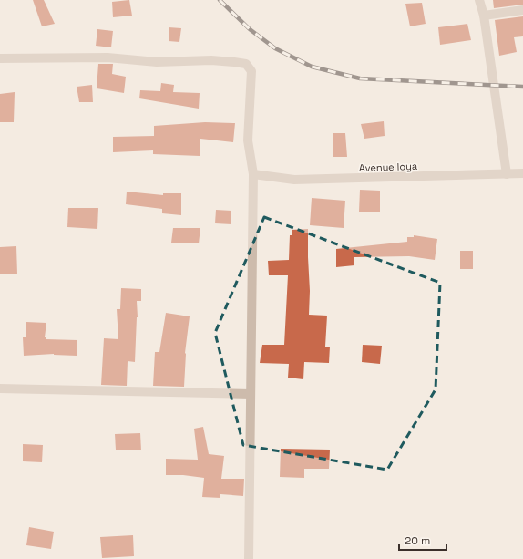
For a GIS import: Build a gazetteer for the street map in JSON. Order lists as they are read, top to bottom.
{
  "streets": {
    "street": ["Avenue loya"]
  },
  "scale_bar": "20 m"
}
